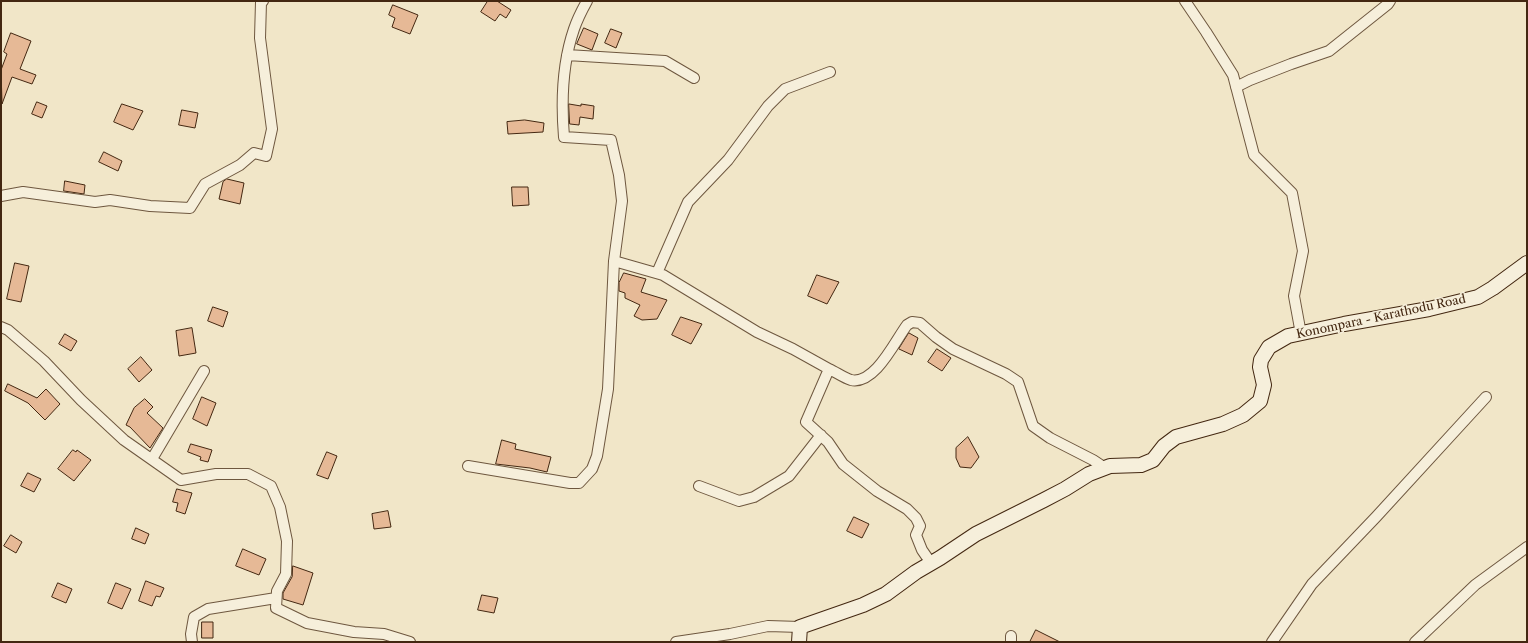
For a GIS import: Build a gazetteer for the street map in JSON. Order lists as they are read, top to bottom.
{
  "streets": {
    "main road": ["Konompara - Karathodu Road"]
  }
}
